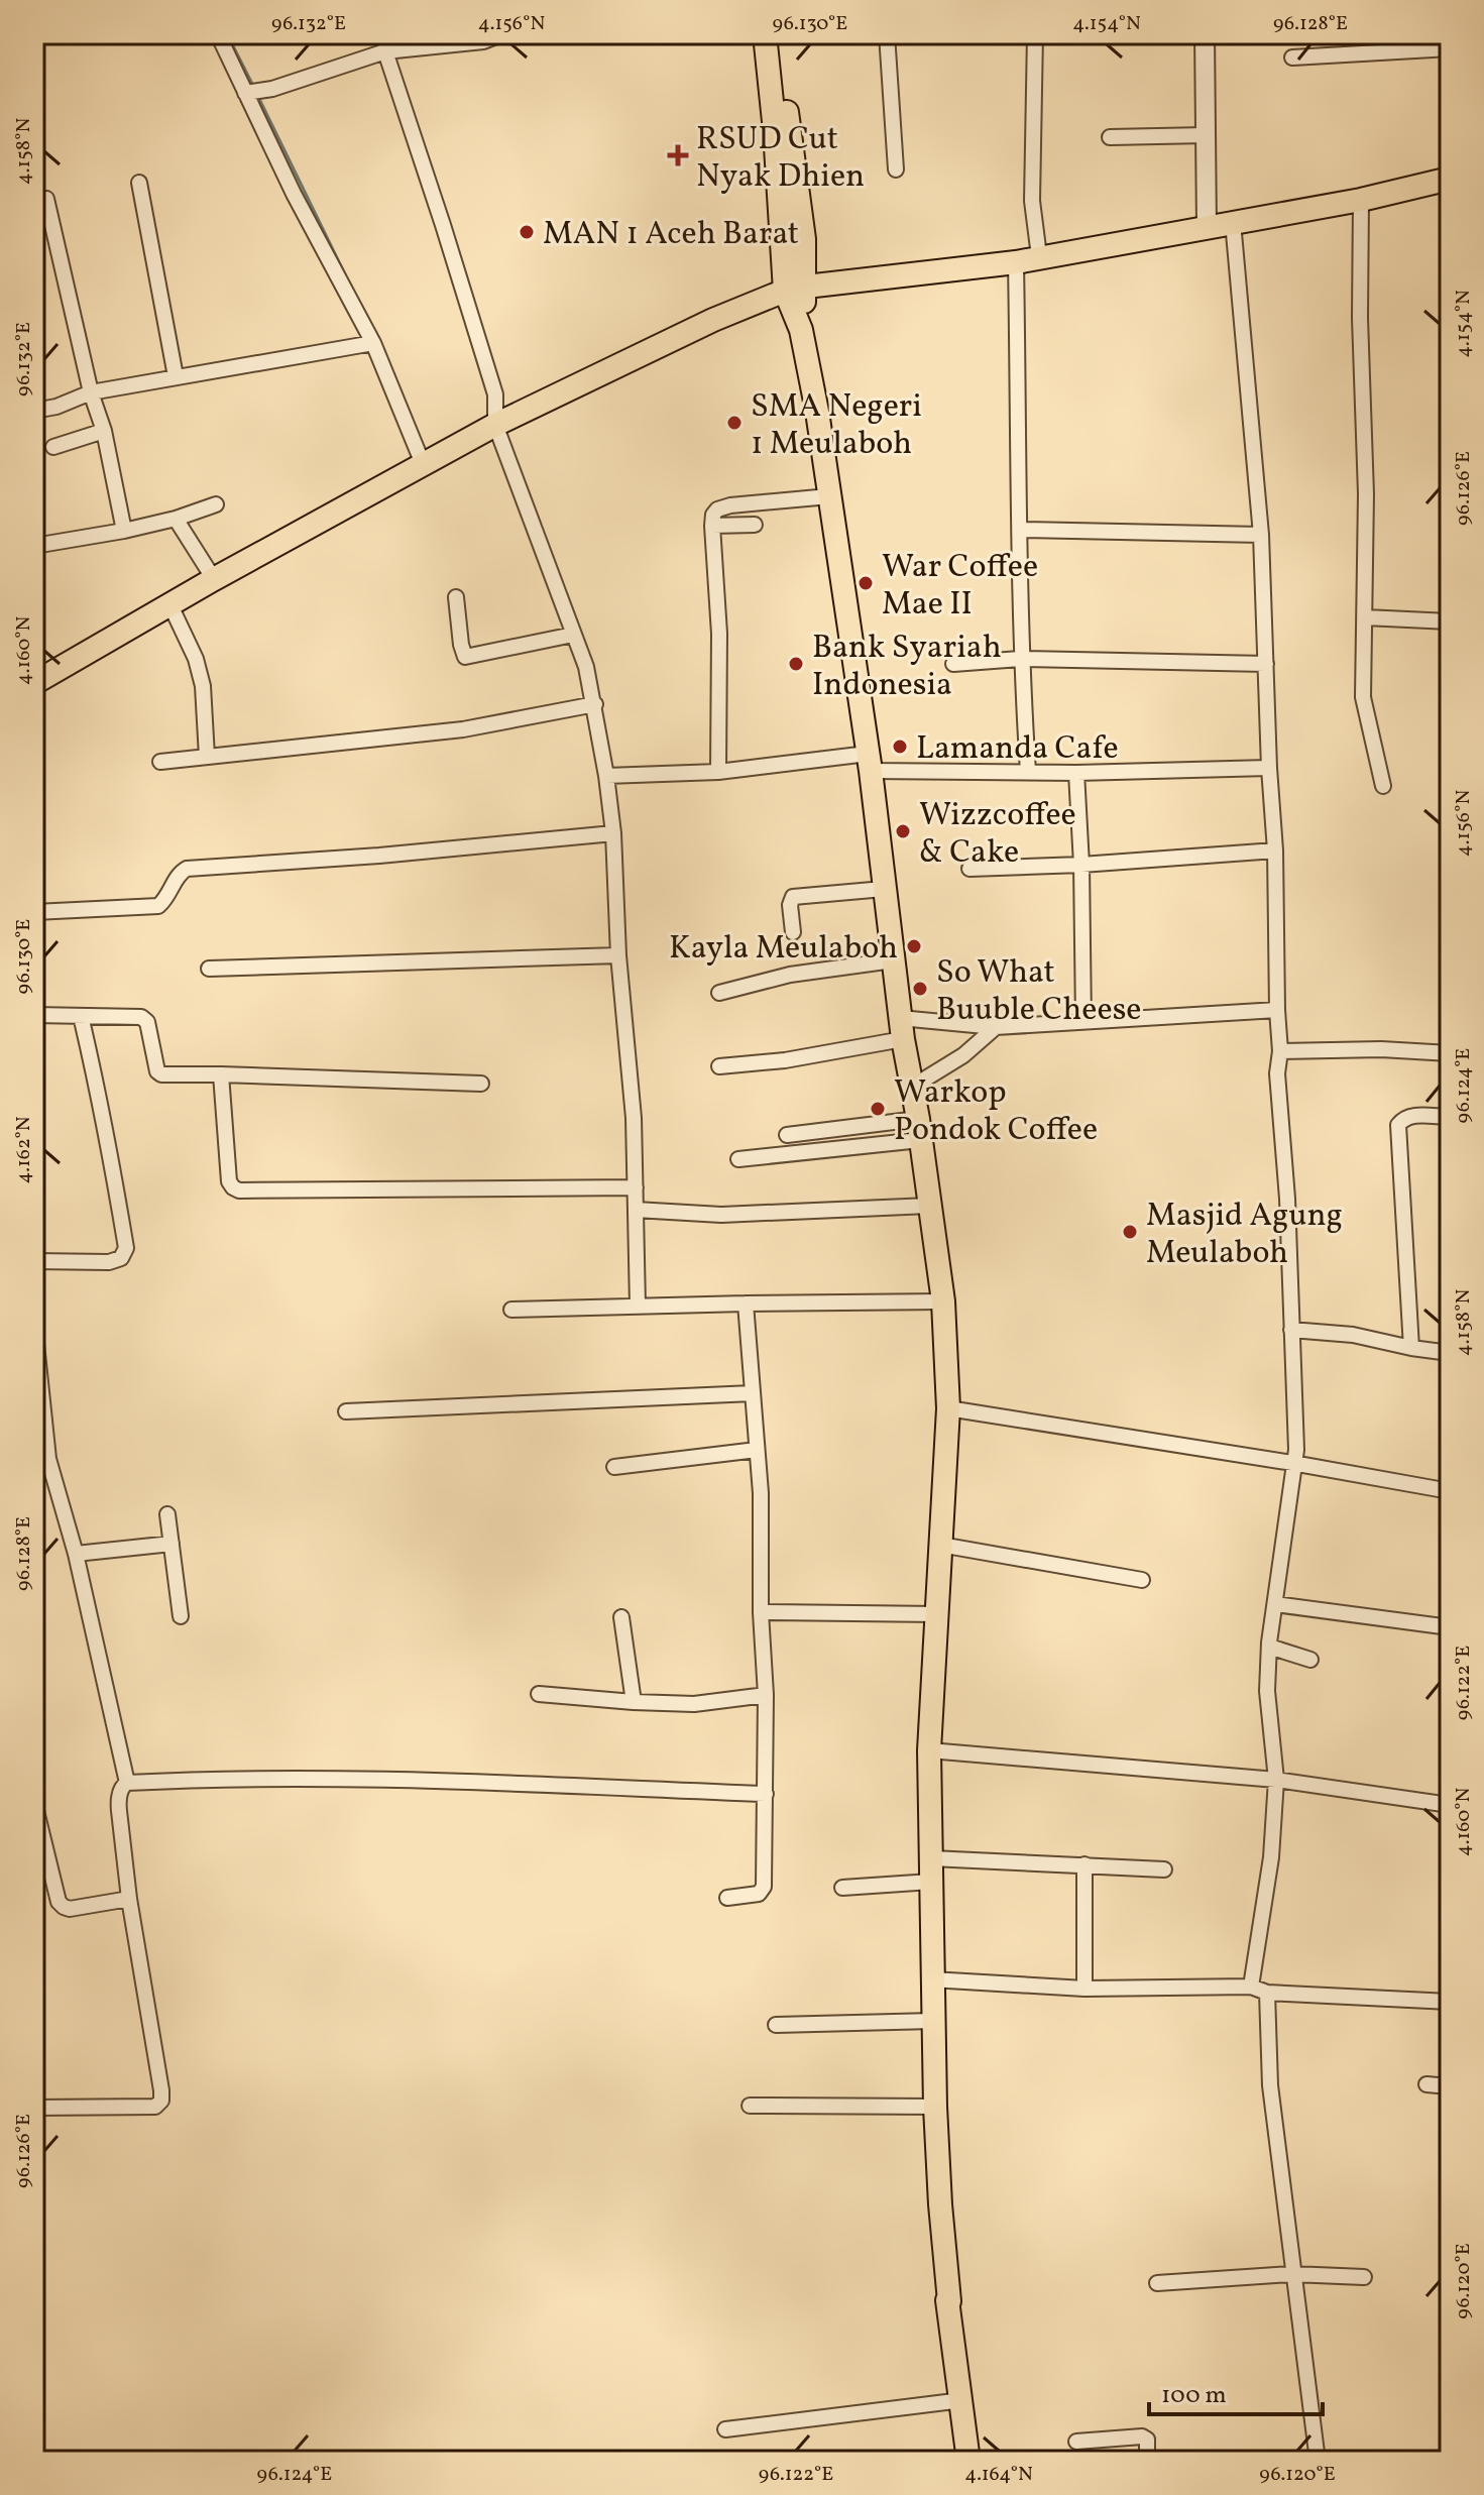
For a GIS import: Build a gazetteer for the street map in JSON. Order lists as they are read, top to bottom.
{
  "places": {
    "health": ["RSUD Cut Nyak Dhien"],
    "other": [
      "MAN 1 Aceh Barat",
      "SMA Negeri 1 Meulaboh",
      "War Coffee Mae II",
      "Bank Syariah Indonesia",
      "Lamanda Cafe",
      "Wizzcoffee & Cake",
      "Kayla Meulaboh",
      "So What Buuble Cheese",
      "Warkop Pondok Coffee",
      "Masjid Agung Meulaboh"
    ]
  },
  "scale_bar": "100 m",
  "coordinates": [
    "96.132°E",
    "4.156°N",
    "96.130°E",
    "4.154°N",
    "96.128°E",
    "4.158°N",
    "96.126°E",
    "4.160°N",
    "96.124°E",
    "4.162°N",
    "96.122°E",
    "96.120°E",
    "4.164°N"
  ]
}
